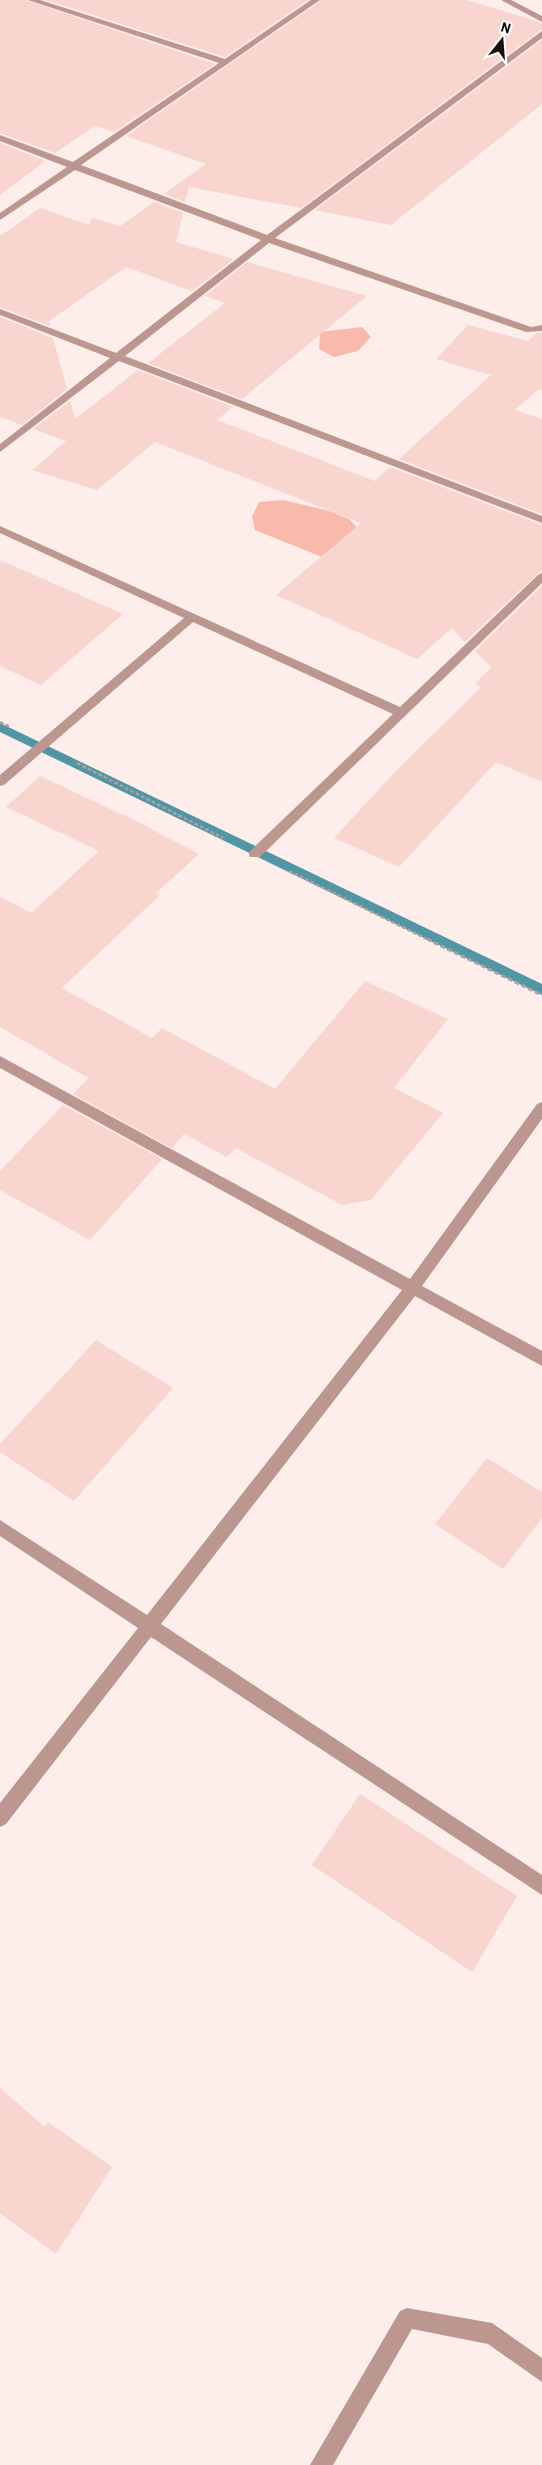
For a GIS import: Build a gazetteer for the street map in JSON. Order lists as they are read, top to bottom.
{
  "north": "top"
}
